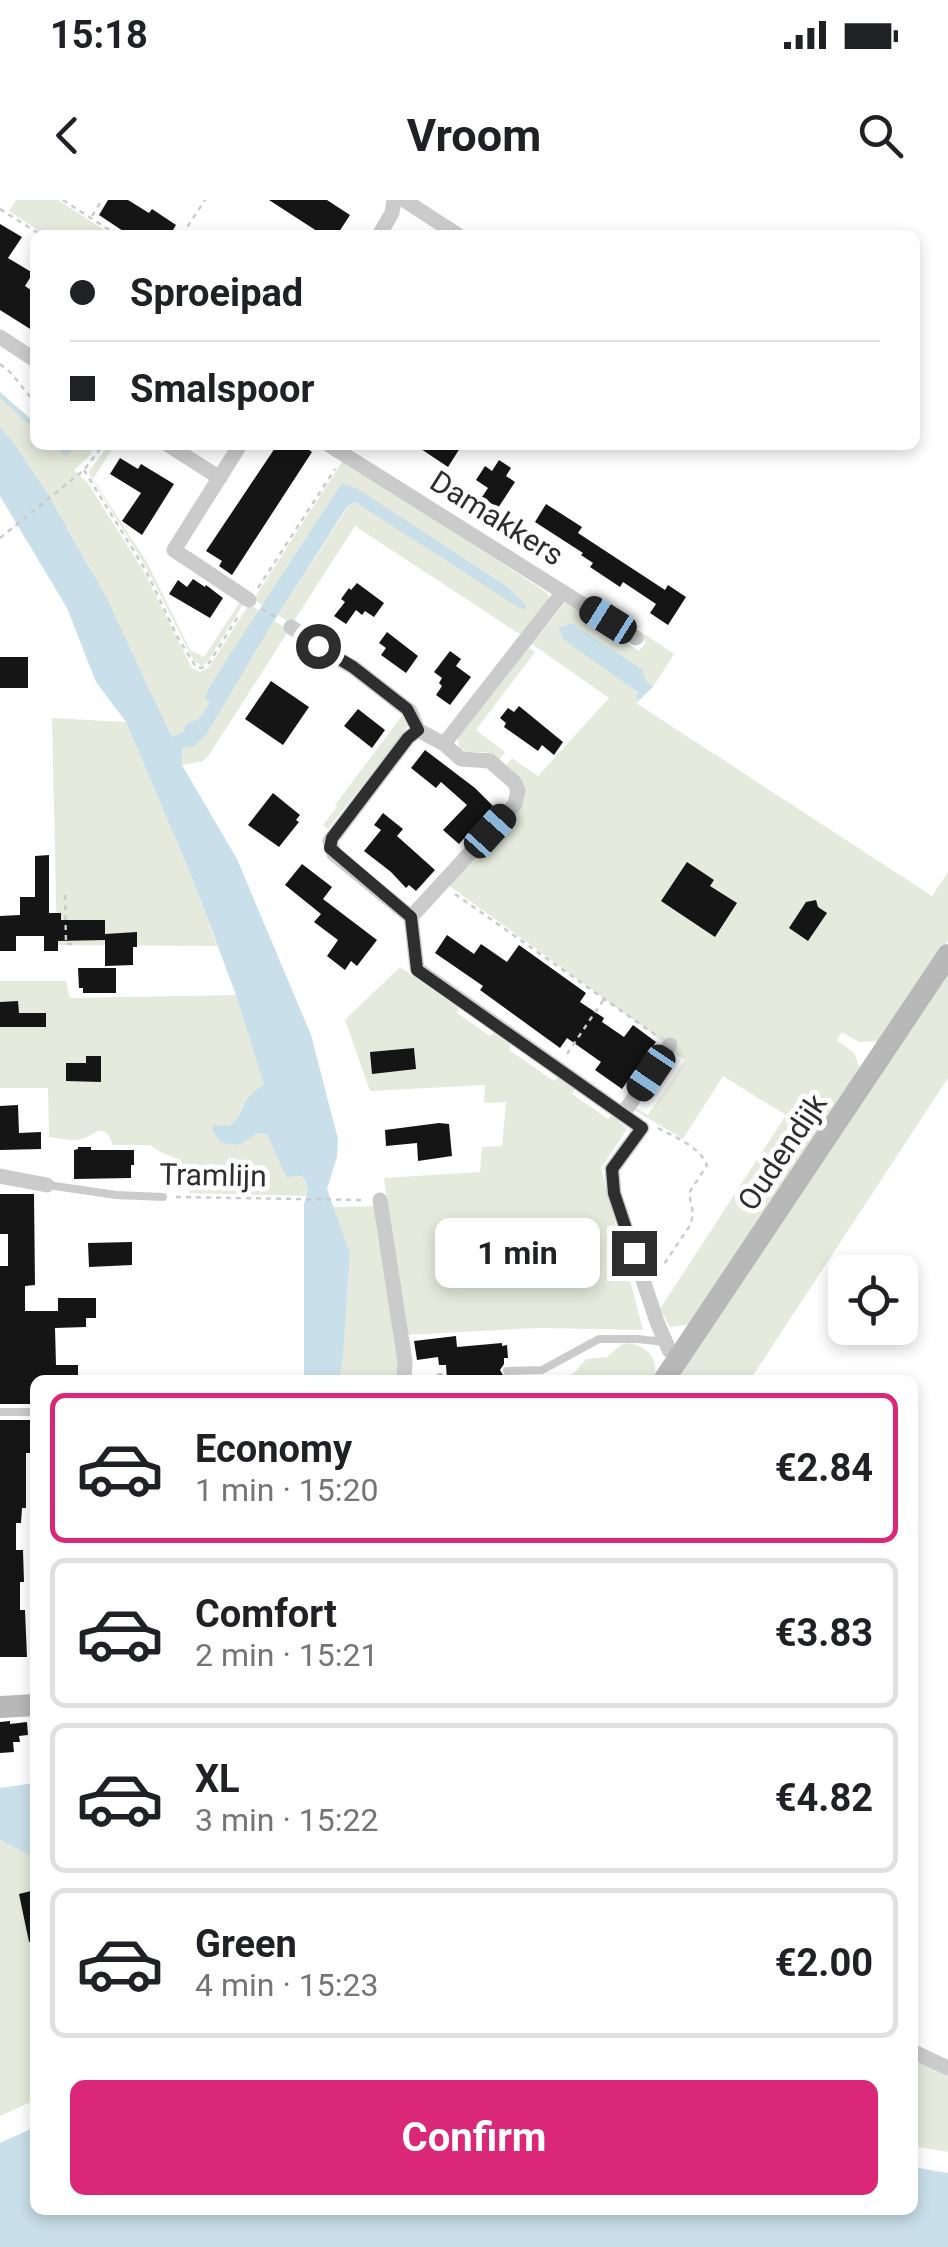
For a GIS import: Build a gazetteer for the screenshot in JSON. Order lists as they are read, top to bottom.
{
  "streets": {
    "street": ["Damakkers", "Oudendijk"],
    "lane": ["Tramlijn"]
  },
  "page": {
    "status": "15:18",
    "header": "Vroom",
    "banner": ["Sproeipad", "Smalspoor"],
    "bubble": "1 min",
    "list": [
      {
        "name": "Economy",
        "note": "1 min · 15:20",
        "value": "€2.84"
      },
      {
        "name": "Comfort",
        "note": "2 min · 15:21",
        "value": "€3.83"
      },
      {
        "name": "XL",
        "note": "3 min · 15:22",
        "value": "€4.82"
      },
      {
        "name": "Green",
        "note": "4 min · 15:23",
        "value": "€2.00"
      }
    ],
    "buttons": "Confirm"
  }
}
